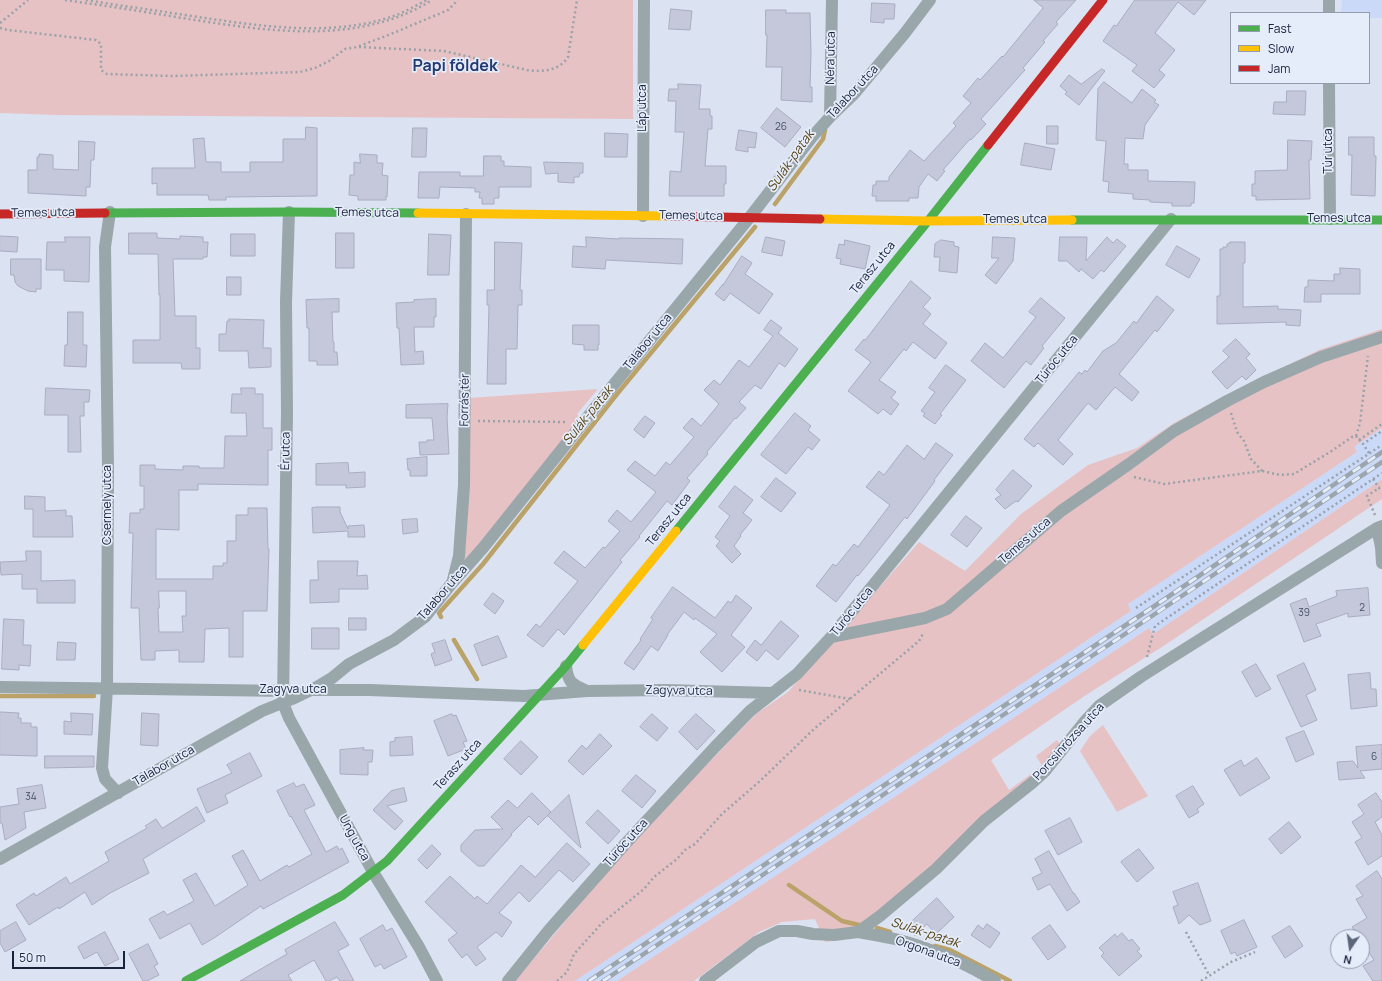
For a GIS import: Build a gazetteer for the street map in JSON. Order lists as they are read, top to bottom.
{
  "streets": {
    "street": [
      "Néra utca",
      "Talabor utca",
      "Láp utca",
      "Túr utca",
      "Temes utca",
      "Terasz utca",
      "Túróc utca",
      "Forrás tér",
      "Ér utca",
      "Csermely utca",
      "Zagyva utca",
      "Porcsinrózsa utca",
      "Ung utca",
      "Orgona utca"
    ]
  },
  "crossings": [
    ["Néra utca", "Talabor utca"],
    ["Talabor utca", "Temes utca"],
    ["Talabor utca", "Forrás tér"],
    ["Talabor utca", "Ér utca"],
    ["Talabor utca", "Csermely utca"],
    ["Talabor utca", "Zagyva utca"],
    ["Talabor utca", "Ung utca"],
    ["Láp utca", "Temes utca"],
    ["Túr utca", "Temes utca"],
    ["Temes utca", "Terasz utca"],
    ["Temes utca", "Túróc utca"],
    ["Temes utca", "Forrás tér"],
    ["Temes utca", "Ér utca"],
    ["Temes utca", "Csermely utca"],
    ["Terasz utca", "Zagyva utca"],
    ["Terasz utca", "Ung utca"],
    ["Túróc utca", "Zagyva utca"],
    ["Ér utca", "Zagyva utca"],
    ["Ér utca", "Ung utca"],
    ["Csermely utca", "Zagyva utca"],
    ["Zagyva utca", "Ung utca"],
    ["Porcsinrózsa utca", "Orgona utca"]
  ],
  "districts": ["Papi földek"],
  "water": ["Sulák-patak"],
  "house_numbers": [
    "26",
    "2",
    "39",
    "6",
    "34"
  ],
  "legend": ["Fast", "Slow", "Jam"],
  "scale_bar": "50 m",
  "north": "bottom"
}
